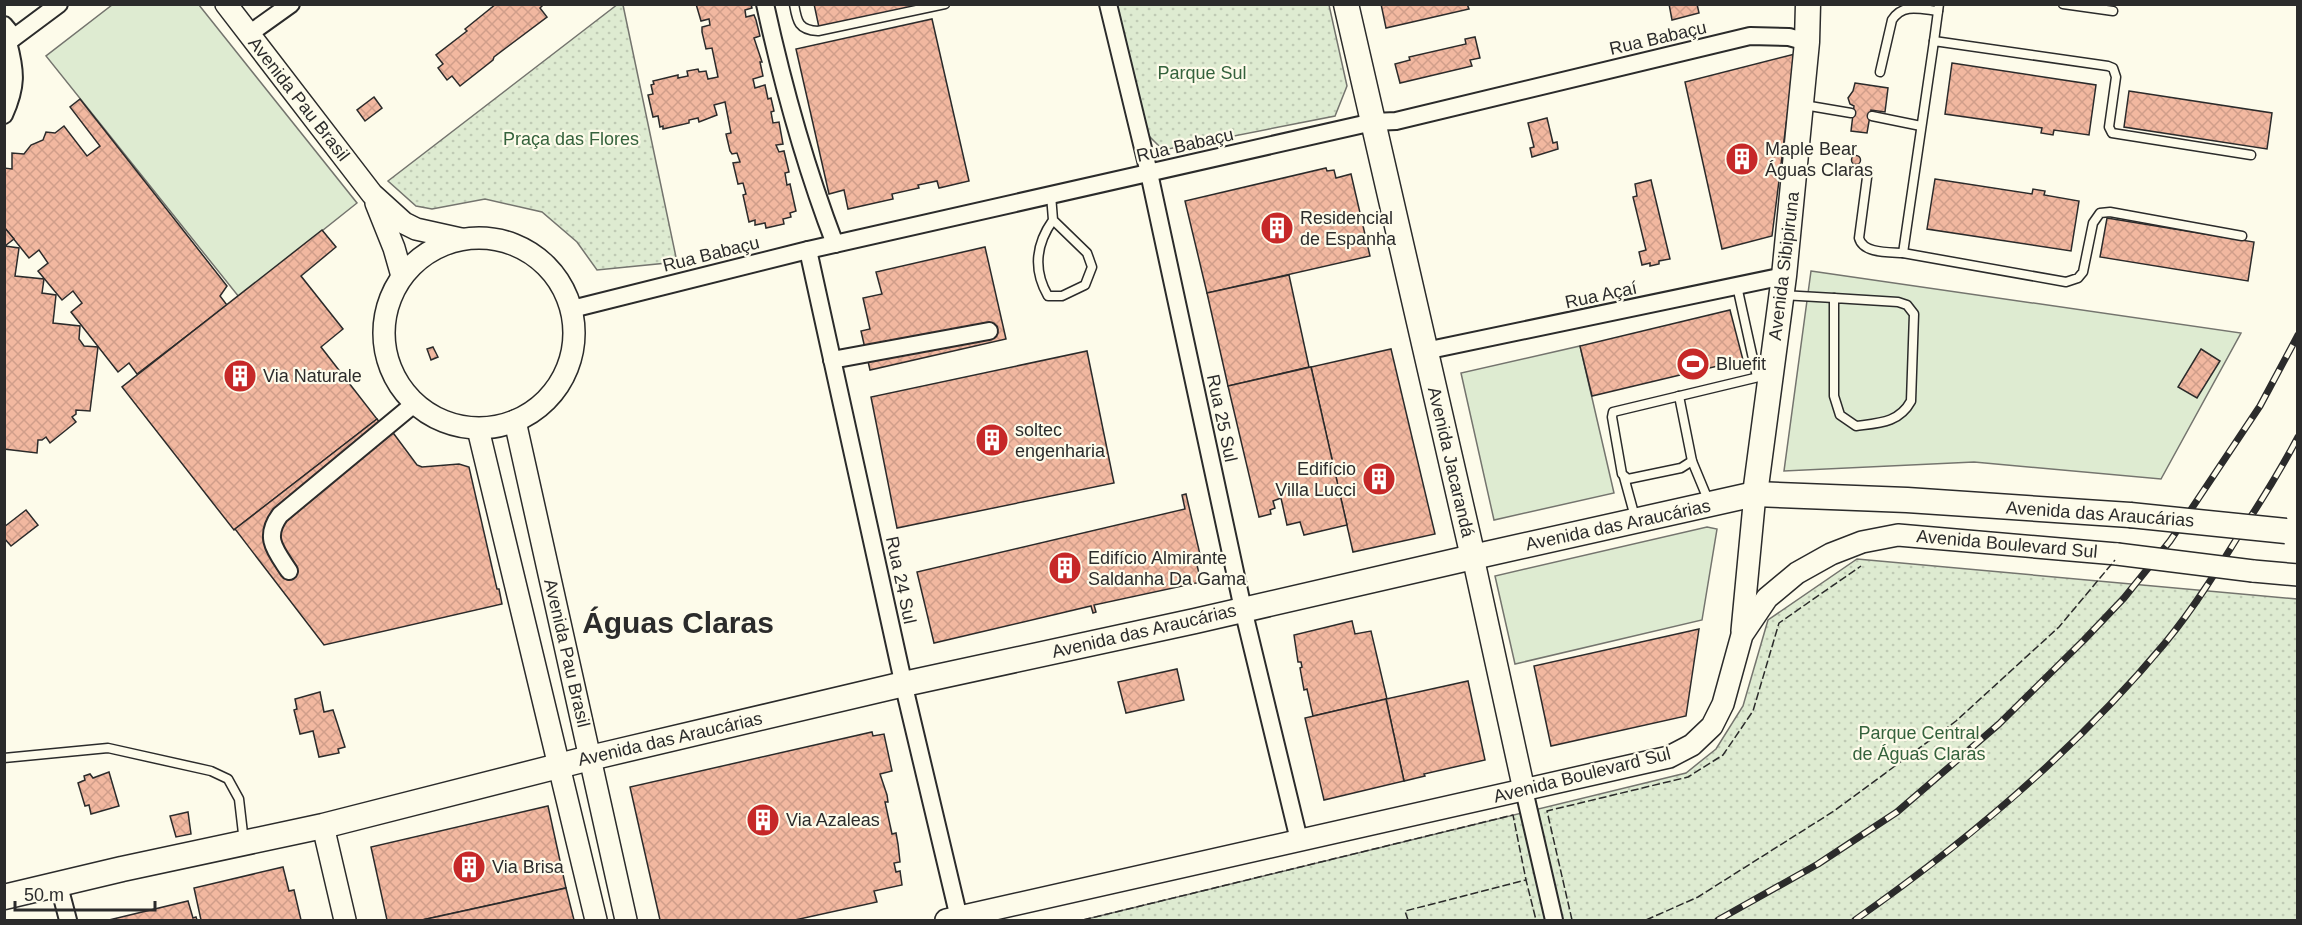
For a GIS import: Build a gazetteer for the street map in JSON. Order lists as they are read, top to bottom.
{
  "streets": {
    "main road": ["Avenida Sibipiruna", "Avenida Jacarandá", "Avenida das Araucárias"],
    "street": [
      "Rua Babaçu",
      "Avenida Pau Brasil",
      "Rua Açaí",
      "Rua 25 Sul",
      "Avenida Boulevard Sul",
      "Rua 24 Sul"
    ]
  },
  "crossings": [
    ["Rua Babaçu", "Avenida Pau Brasil"],
    ["Rua Babaçu", "Avenida Sibipiruna"],
    ["Rua Babaçu", "Rua 25 Sul"],
    ["Rua Babaçu", "Avenida Jacarandá"],
    ["Rua Babaçu", "Rua 24 Sul"],
    ["Avenida Pau Brasil", "Avenida das Araucárias"],
    ["Avenida Sibipiruna", "Rua Açaí"],
    ["Avenida Sibipiruna", "Avenida das Araucárias"],
    ["Avenida Sibipiruna", "Avenida Boulevard Sul"],
    ["Rua Açaí", "Avenida Jacarandá"],
    ["Rua 25 Sul", "Avenida das Araucárias"],
    ["Rua 25 Sul", "Avenida Boulevard Sul"],
    ["Avenida Jacarandá", "Avenida das Araucárias"],
    ["Avenida Jacarandá", "Avenida Boulevard Sul"],
    ["Avenida das Araucárias", "Rua 24 Sul"],
    ["Avenida Boulevard Sul", "Rua 24 Sul"]
  ],
  "districts": ["Águas Claras"],
  "parks": ["Parque Sul", "Praça das Flores", "Parque Central de Águas Claras"],
  "places": {
    "building": [
      "Maple Bear Águas Claras",
      "Residencial de Espanha",
      "Via Naturale",
      "soltec engenharia",
      "Edifício Villa Lucci",
      "Edifício Almirante Saldanha Da Gama",
      "Via Azaleas",
      "Via Brisa"
    ],
    "sports": ["Bluefit"]
  },
  "scale_bar": "50 m"
}
